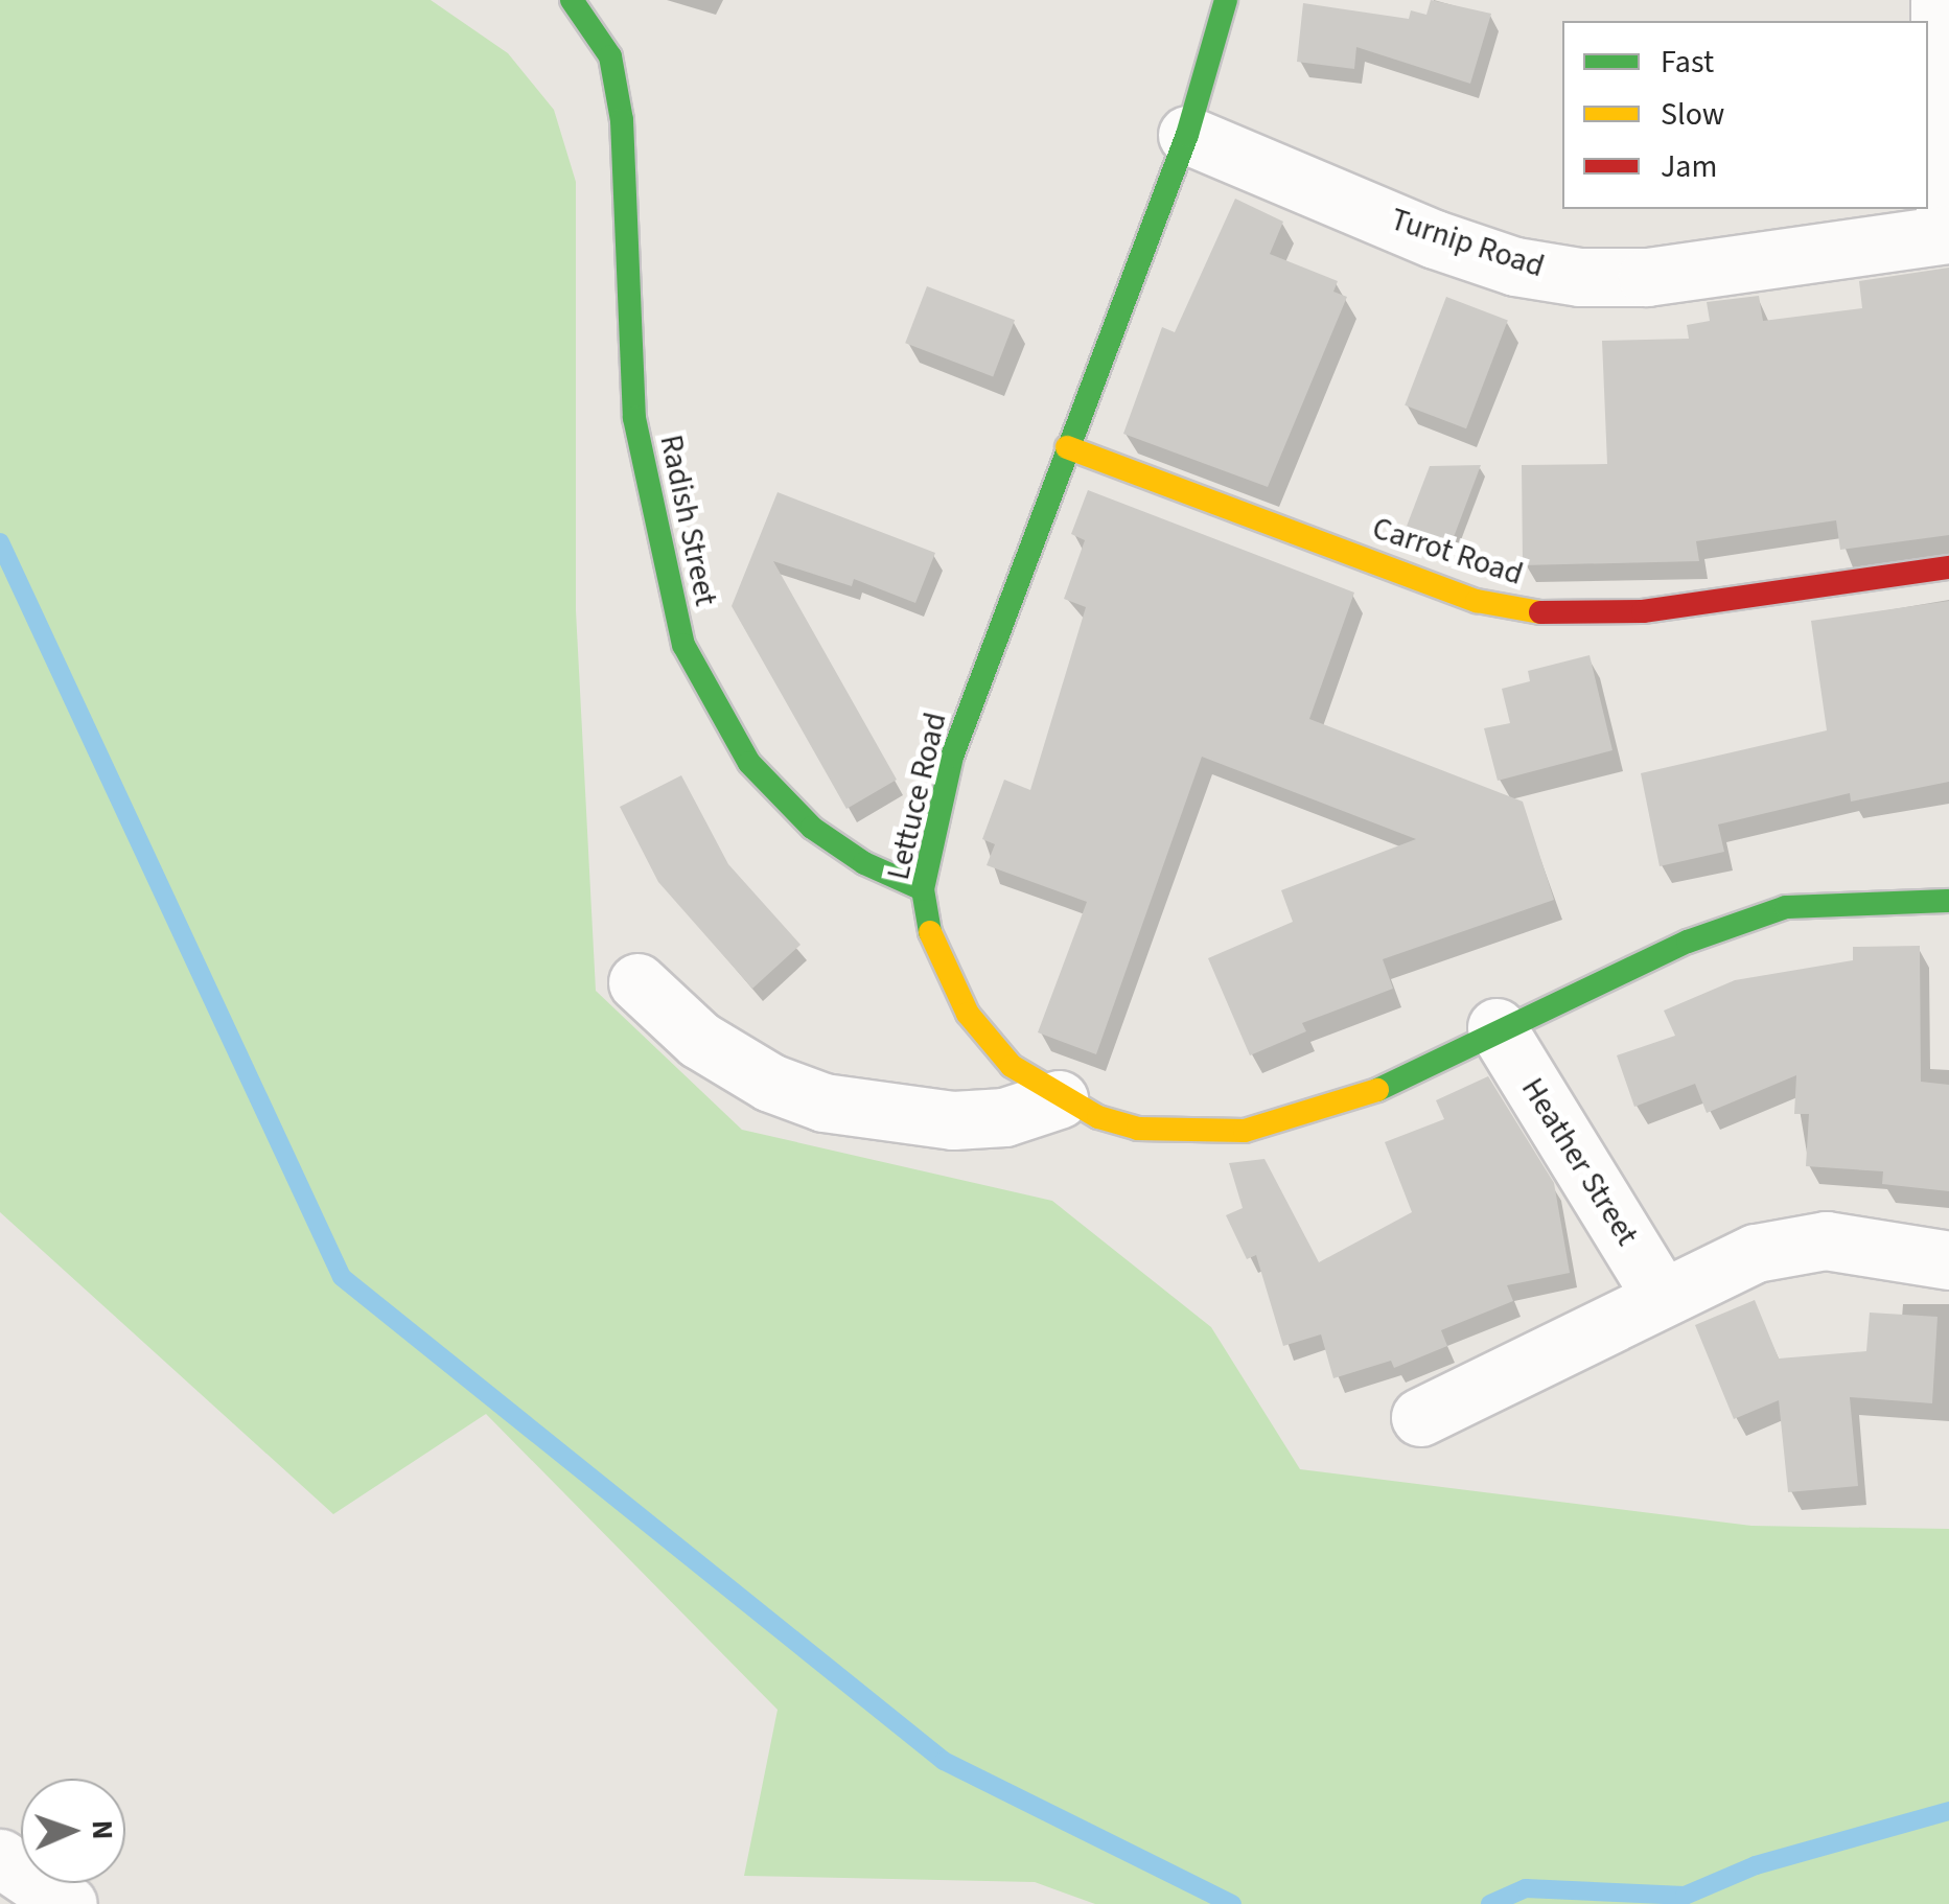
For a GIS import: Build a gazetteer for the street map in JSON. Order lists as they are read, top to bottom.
{
  "streets": {
    "street": [
      "Turnip Road",
      "Radish Street",
      "Carrot Road",
      "Lettuce Road",
      "Heather Street"
    ]
  },
  "crossings": [
    ["Turnip Road", "Lettuce Road"],
    ["Radish Street", "Lettuce Road"],
    ["Carrot Road", "Lettuce Road"],
    ["Lettuce Road", "Heather Street"]
  ],
  "legend": ["Fast", "Slow", "Jam"],
  "north": "right"
}
